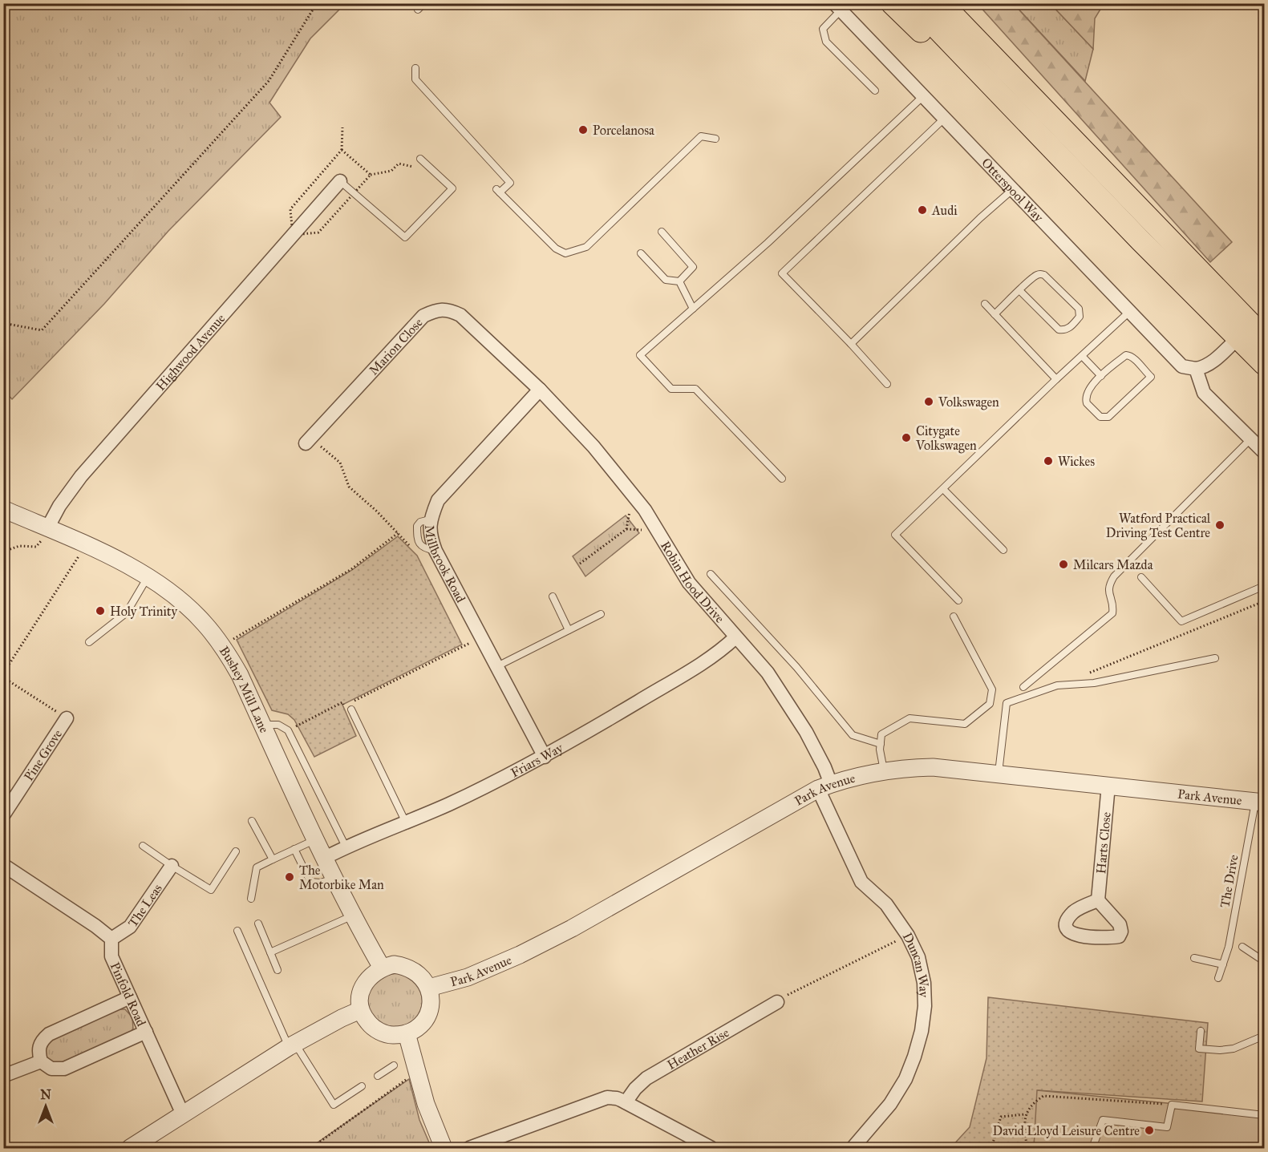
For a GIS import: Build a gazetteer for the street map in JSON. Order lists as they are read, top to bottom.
{
  "streets": {
    "street": [
      "Otterspool Way",
      "Marion Close",
      "Highwood Avenue",
      "Millbrook Road",
      "Robin Hood Drive",
      "Bushey Mill Lane",
      "Pine Grove",
      "Friars Way",
      "Park Avenue",
      "Harts Close",
      "The Leas",
      "Duncan Way",
      "Pinfold Road",
      "Heather Rise"
    ],
    "lane": ["The Drive"]
  },
  "crossings": [
    ["Marion Close", "Millbrook Road"],
    ["Marion Close", "Robin Hood Drive"],
    ["Highwood Avenue", "Bushey Mill Lane"],
    ["Millbrook Road", "Robin Hood Drive"],
    ["Millbrook Road", "Friars Way"],
    ["Robin Hood Drive", "Friars Way"],
    ["Robin Hood Drive", "Park Avenue"],
    ["Robin Hood Drive", "Duncan Way"],
    ["Bushey Mill Lane", "Friars Way"],
    ["Bushey Mill Lane", "Park Avenue"],
    ["Park Avenue", "Harts Close"],
    ["Park Avenue", "The Drive"],
    ["Park Avenue", "Duncan Way"],
    ["The Leas", "Pinfold Road"]
  ],
  "places": [
    "Porcelanosa",
    "Audi",
    "Volkswagen",
    "Citygate Volkswagen",
    "Wickes",
    "Watford Practical Driving Test Centre",
    "Milcars Mazda",
    "Holy Trinity",
    "The Motorbike Man",
    "David Lloyd Leisure Centre"
  ],
  "north": "top"
}
